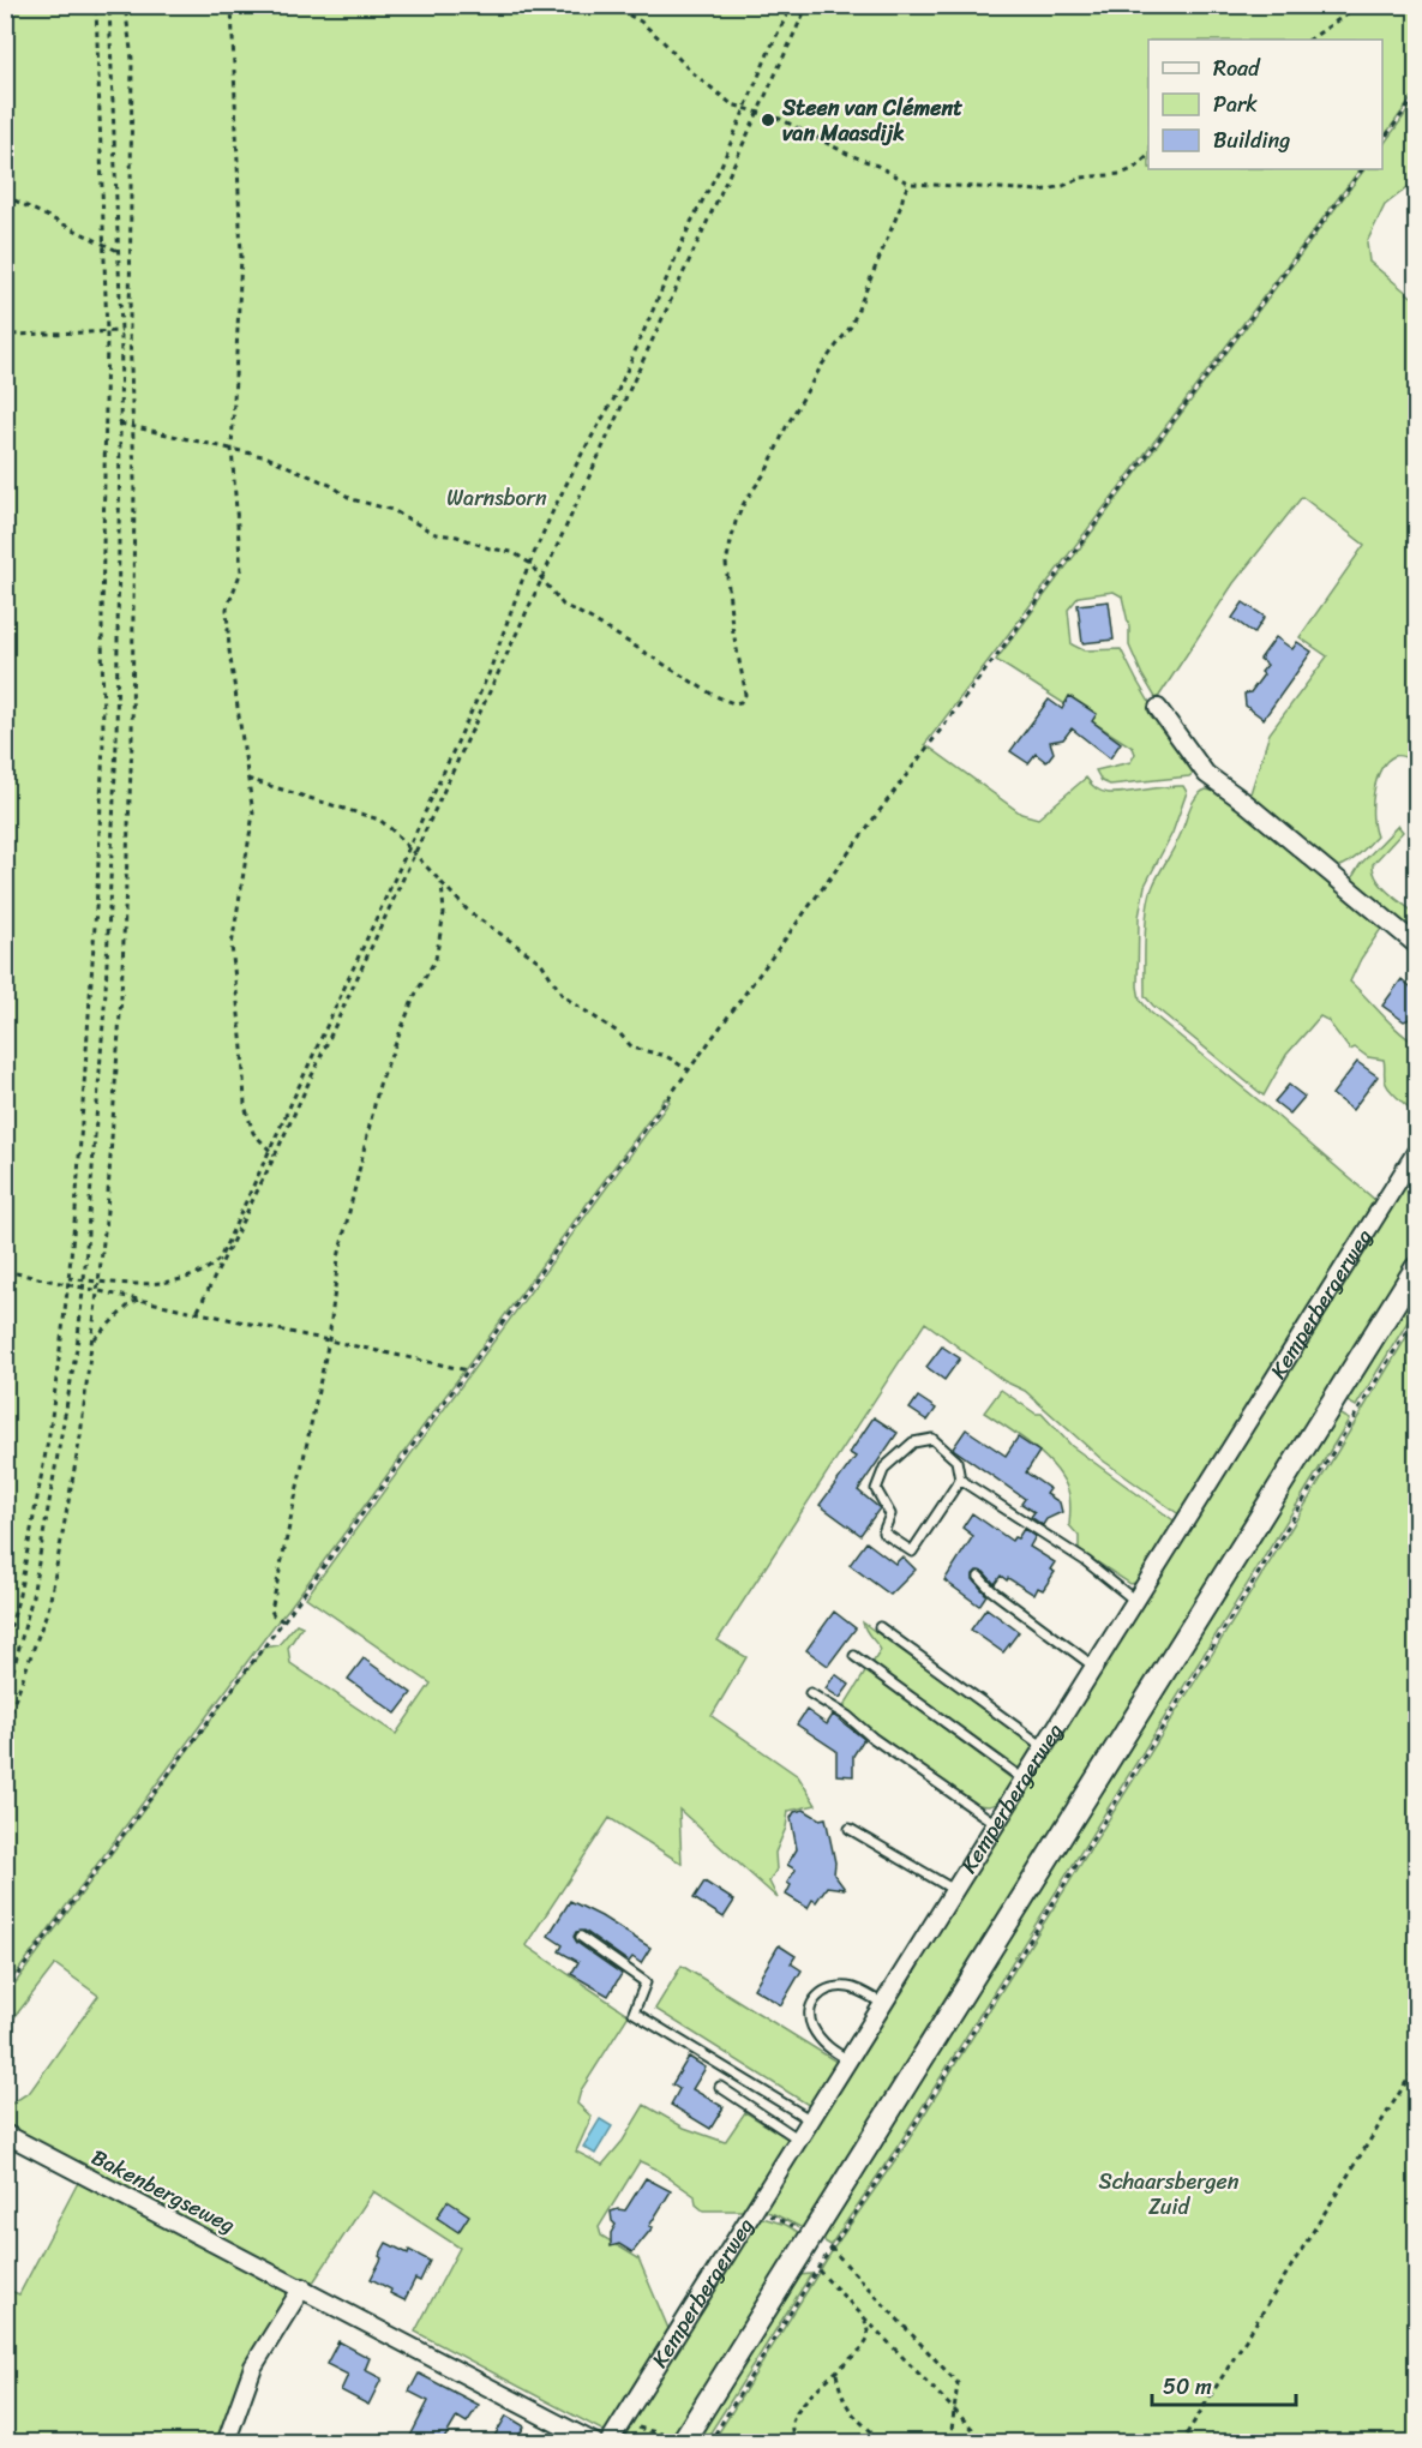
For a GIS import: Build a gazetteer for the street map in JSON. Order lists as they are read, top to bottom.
{
  "streets": {
    "street": ["Kemperbergerweg", "Bakenbergseweg"]
  },
  "parks": ["Warnsborn", "Schaarsbergen Zuid"],
  "places": ["Steen van Clément van Maasdijk"],
  "legend": ["Road", "Park", "Building"],
  "scale_bar": "50 m"
}
